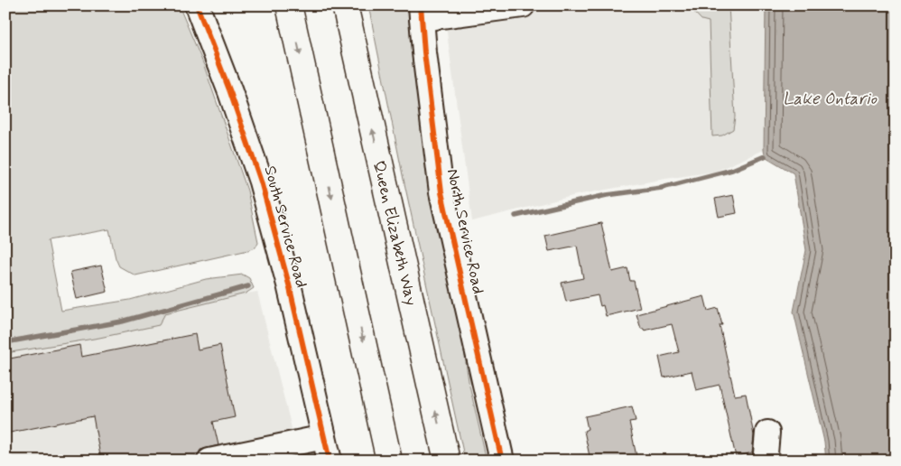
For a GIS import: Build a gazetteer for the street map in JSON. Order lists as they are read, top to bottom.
{
  "streets": {
    "highway": ["Queen Elizabeth Way"],
    "street": ["South Service Road", "North Service Road"]
  },
  "water": ["Lake Ontario"]
}
